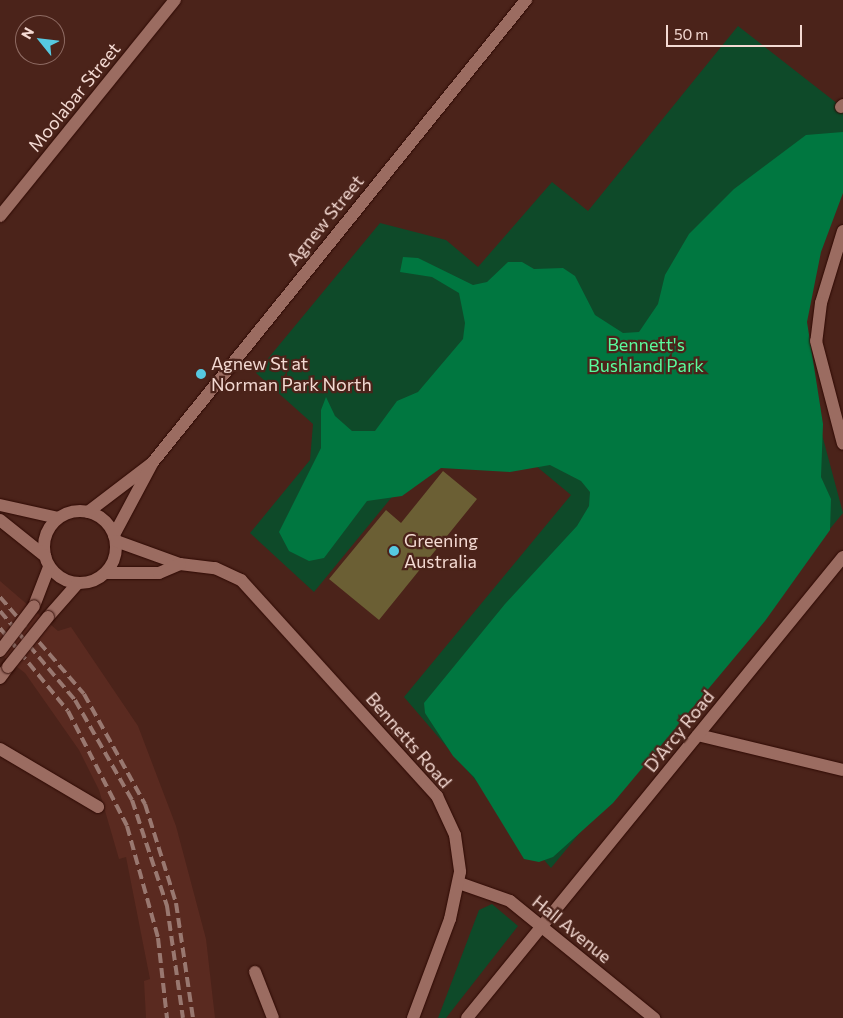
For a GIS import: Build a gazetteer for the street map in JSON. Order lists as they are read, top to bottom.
{
  "streets": {
    "main road": [
      "Moolabar Street",
      "Agnew Street",
      "D'Arcy Road",
      "Bennetts Road",
      "Hall Avenue"
    ]
  },
  "crossings": [
    ["Agnew Street", "Bennetts Road"],
    ["D'Arcy Road", "Hall Avenue"],
    ["Bennetts Road", "Hall Avenue"]
  ],
  "parks": ["Bennett's Bushland Park"],
  "places": ["Agnew St at Norman Park North", "Greening Australia"],
  "scale_bar": "50 m",
  "north": "top left"
}
